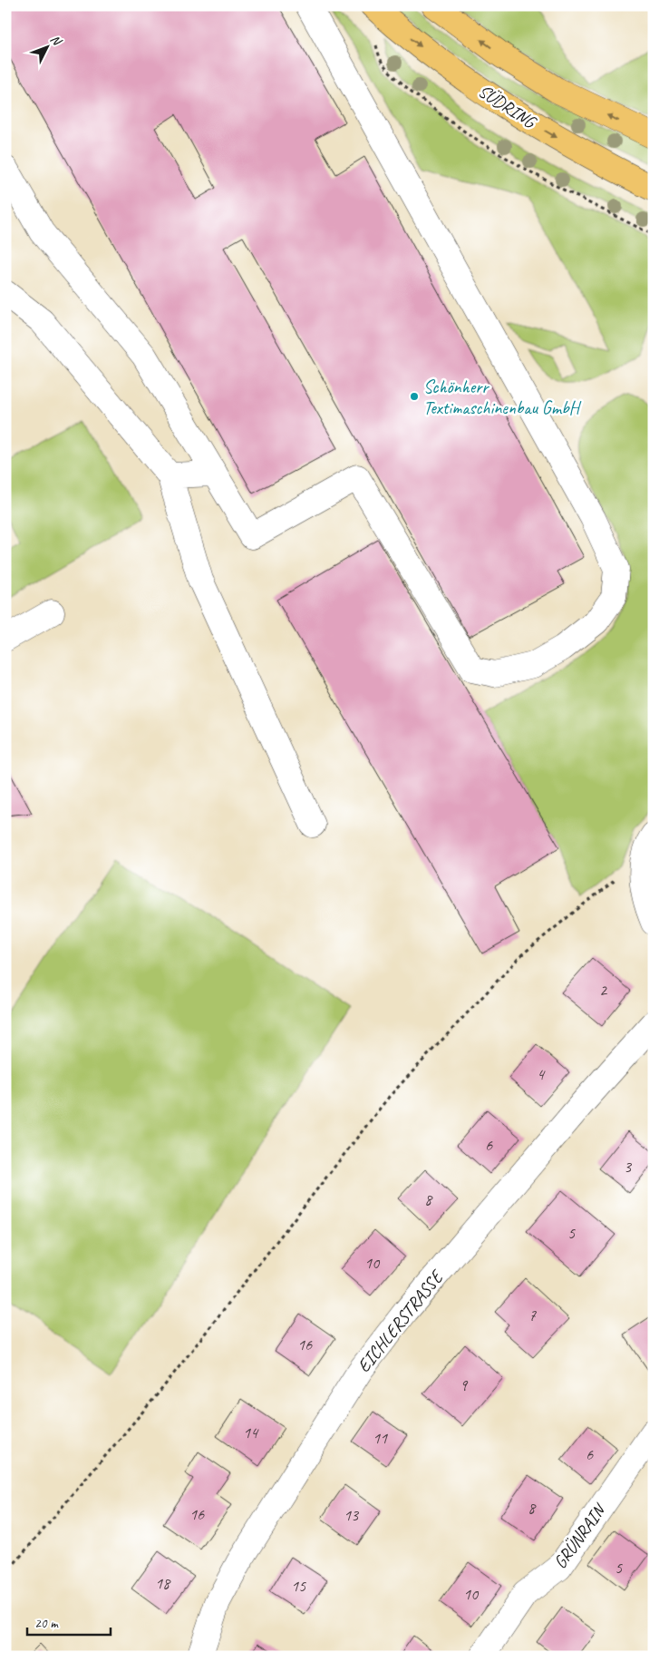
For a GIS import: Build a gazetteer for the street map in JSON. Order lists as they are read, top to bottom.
{
  "streets": {
    "main road": ["SÜDRING"],
    "street": ["EICHLERSTRASSE", "GRÜNRAIN"]
  },
  "places": ["Schönherr Textimaschinenbau GmbH"],
  "house_numbers": [
    "2",
    "4",
    "6",
    "3",
    "8",
    "5",
    "10",
    "7",
    "16",
    "9",
    "14",
    "11",
    "6",
    "8",
    "16",
    "13",
    "5",
    "18",
    "15",
    "10"
  ],
  "scale_bar": "20 m",
  "north": "top right"
}
